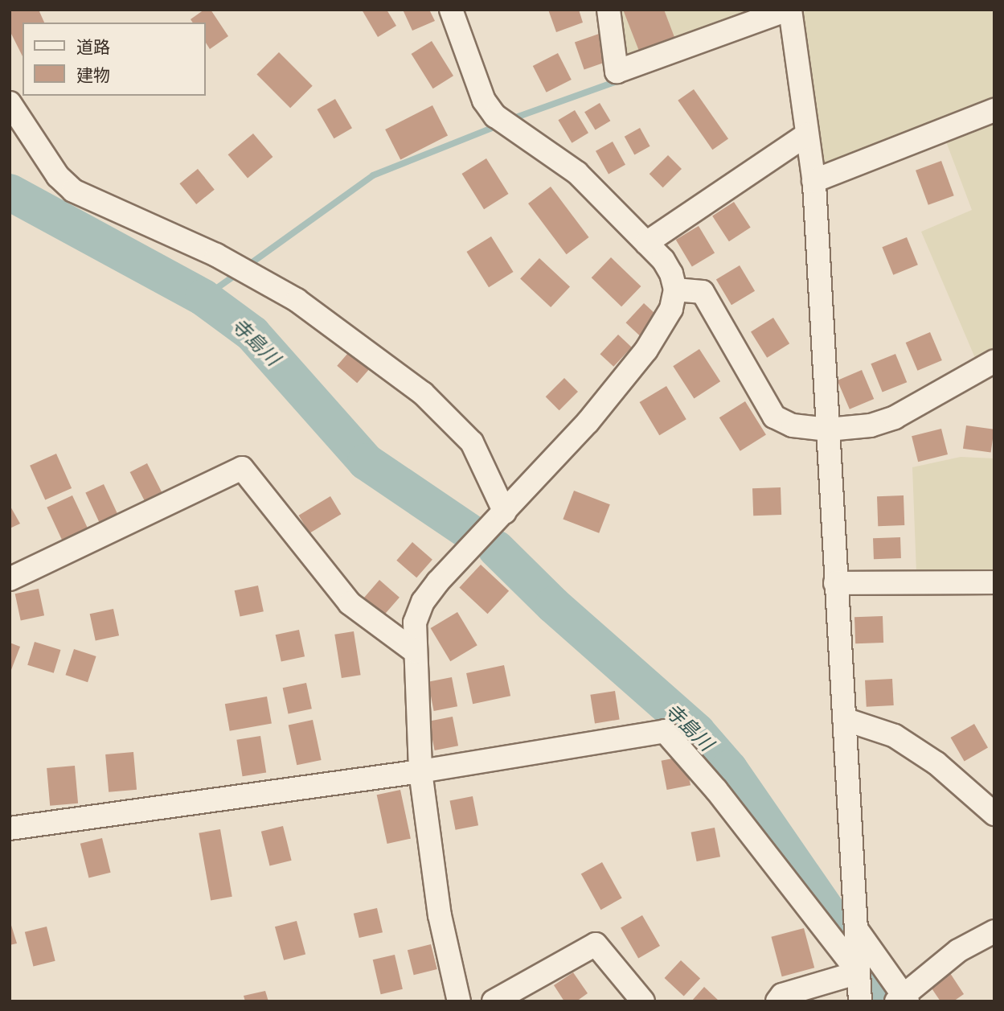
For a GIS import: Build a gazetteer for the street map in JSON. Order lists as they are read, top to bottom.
{
  "water": ["寺島川"],
  "legend": ["道路", "建物"]
}
